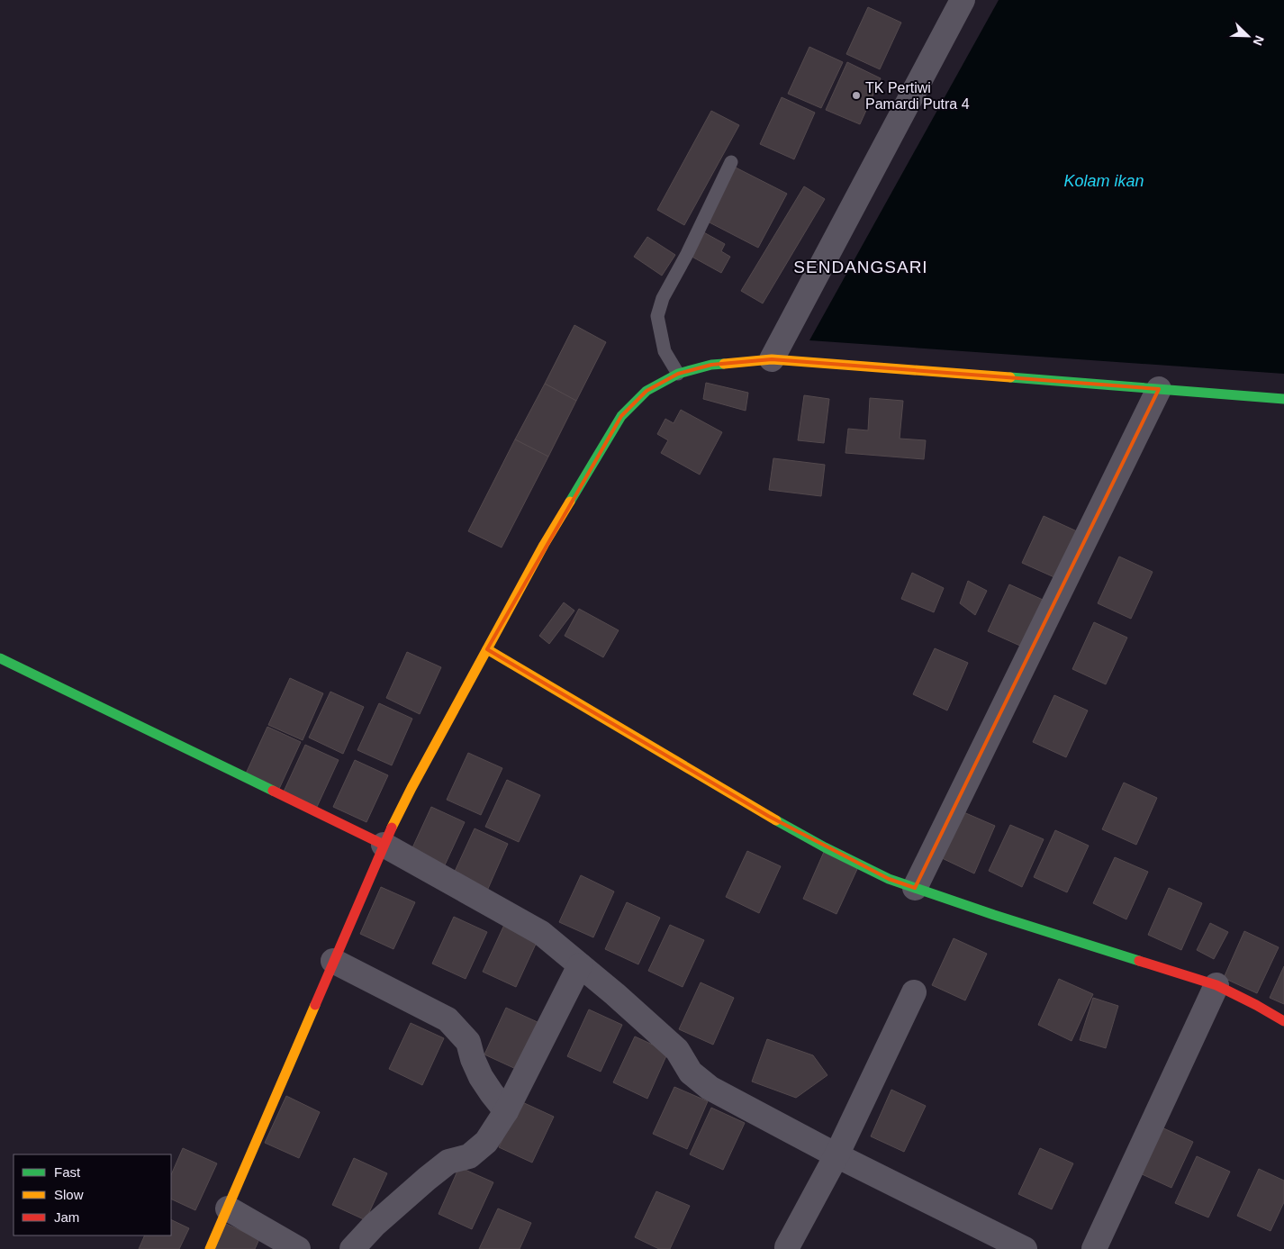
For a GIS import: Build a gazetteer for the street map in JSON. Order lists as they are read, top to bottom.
{
  "districts": ["SENDANGSARI"],
  "water": ["Kolam ikan"],
  "places": ["TK Pertiwi Pamardi Putra 4"],
  "legend": ["Fast", "Slow", "Jam"],
  "north": "bottom right"
}
